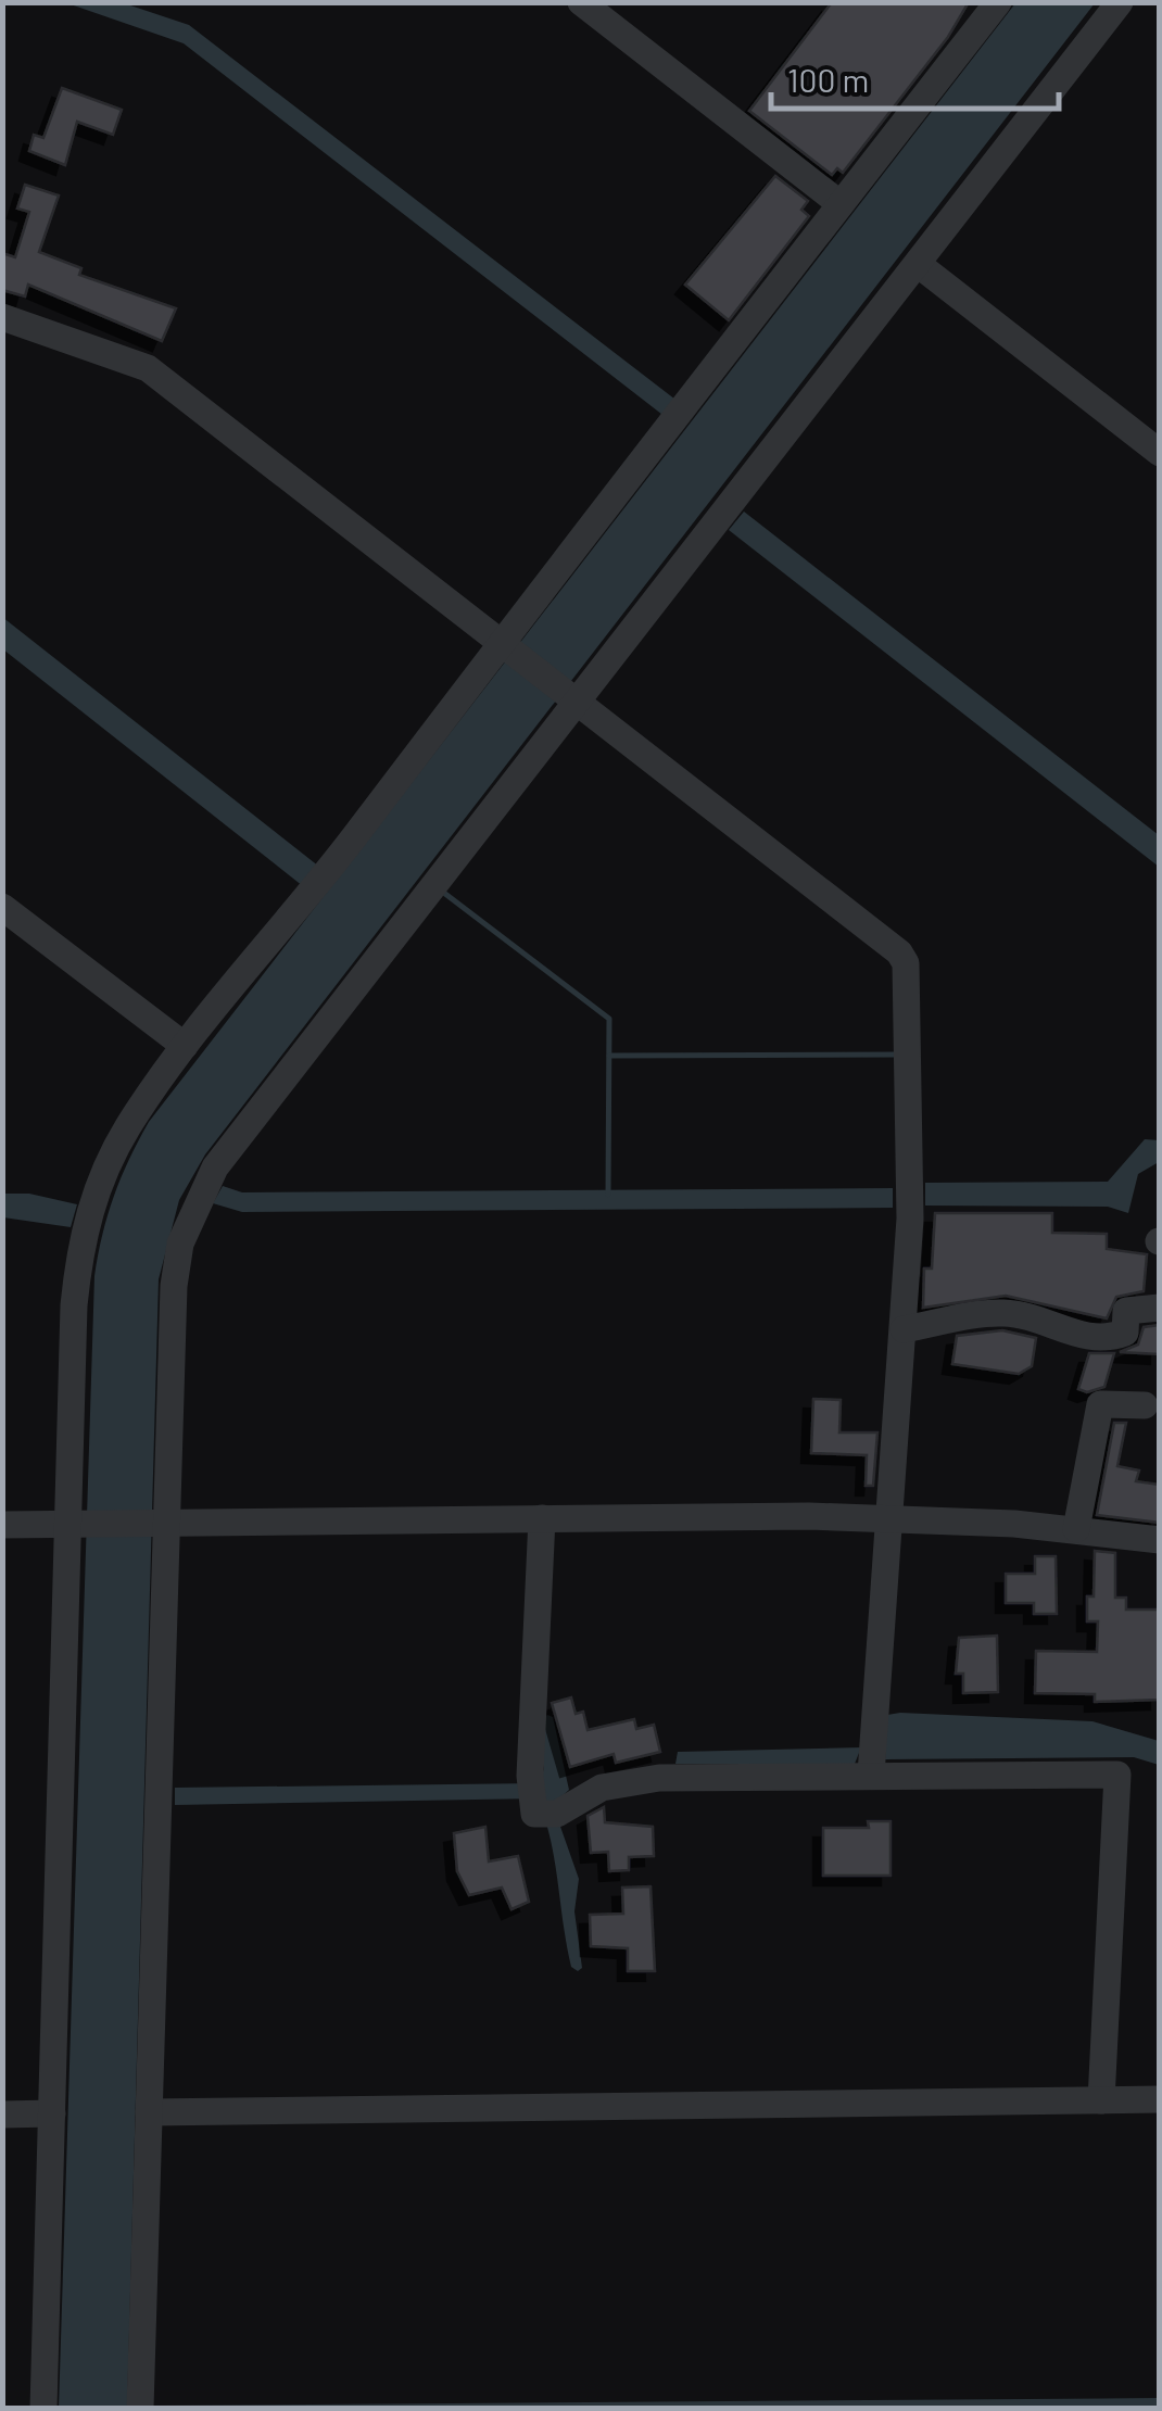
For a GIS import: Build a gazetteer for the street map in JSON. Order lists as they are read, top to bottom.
{
  "scale_bar": "100 m"
}
